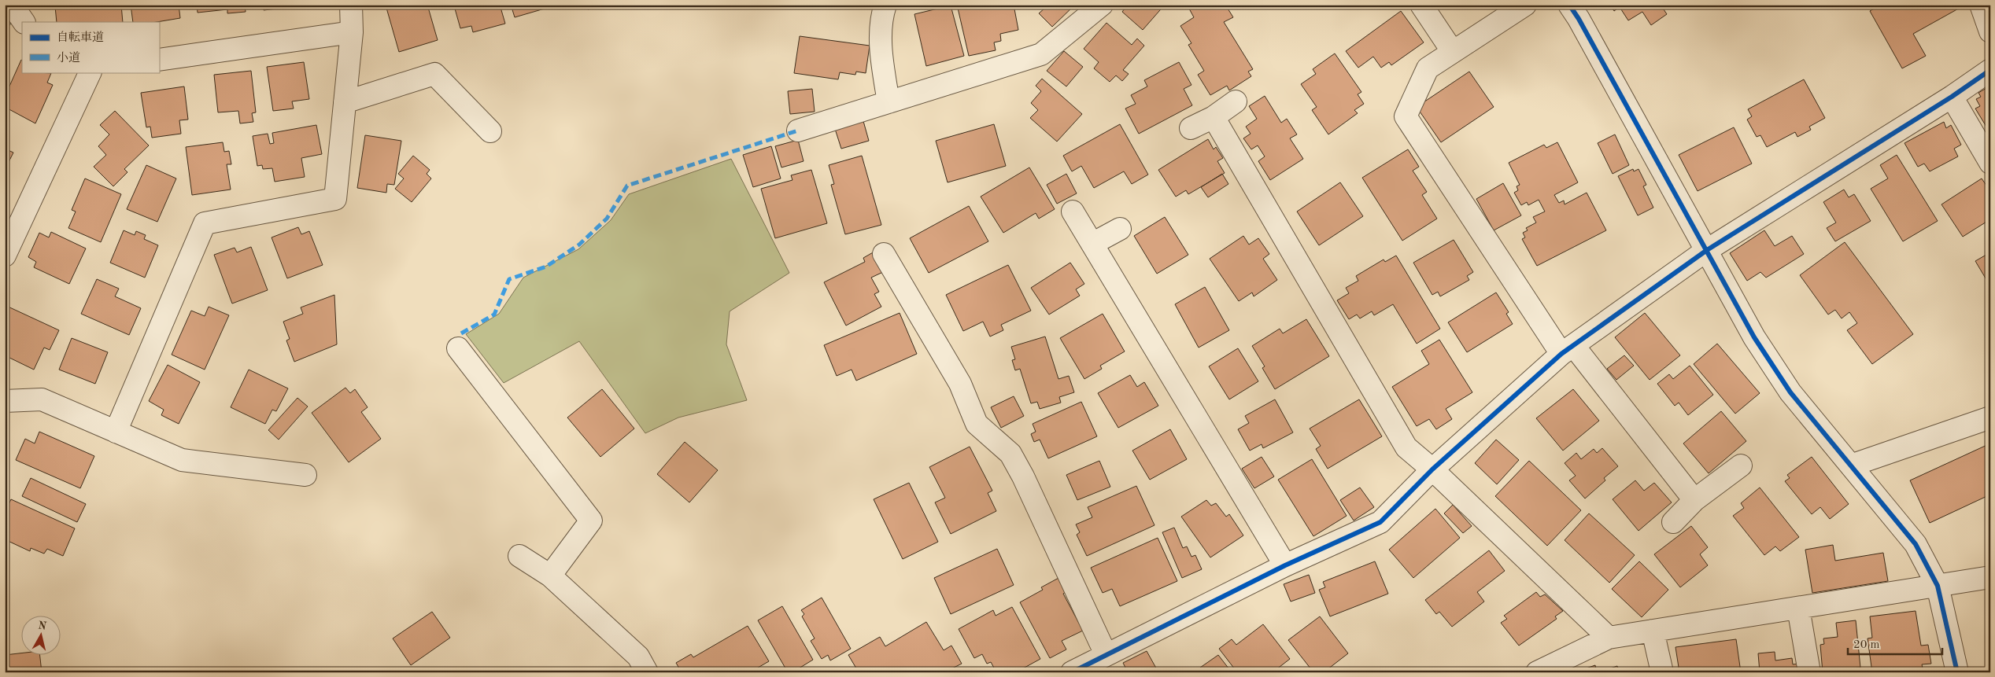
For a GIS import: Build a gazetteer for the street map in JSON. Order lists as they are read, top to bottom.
{
  "legend": ["自転車道", "小道"],
  "scale_bar": "20 m",
  "north": "top"
}
